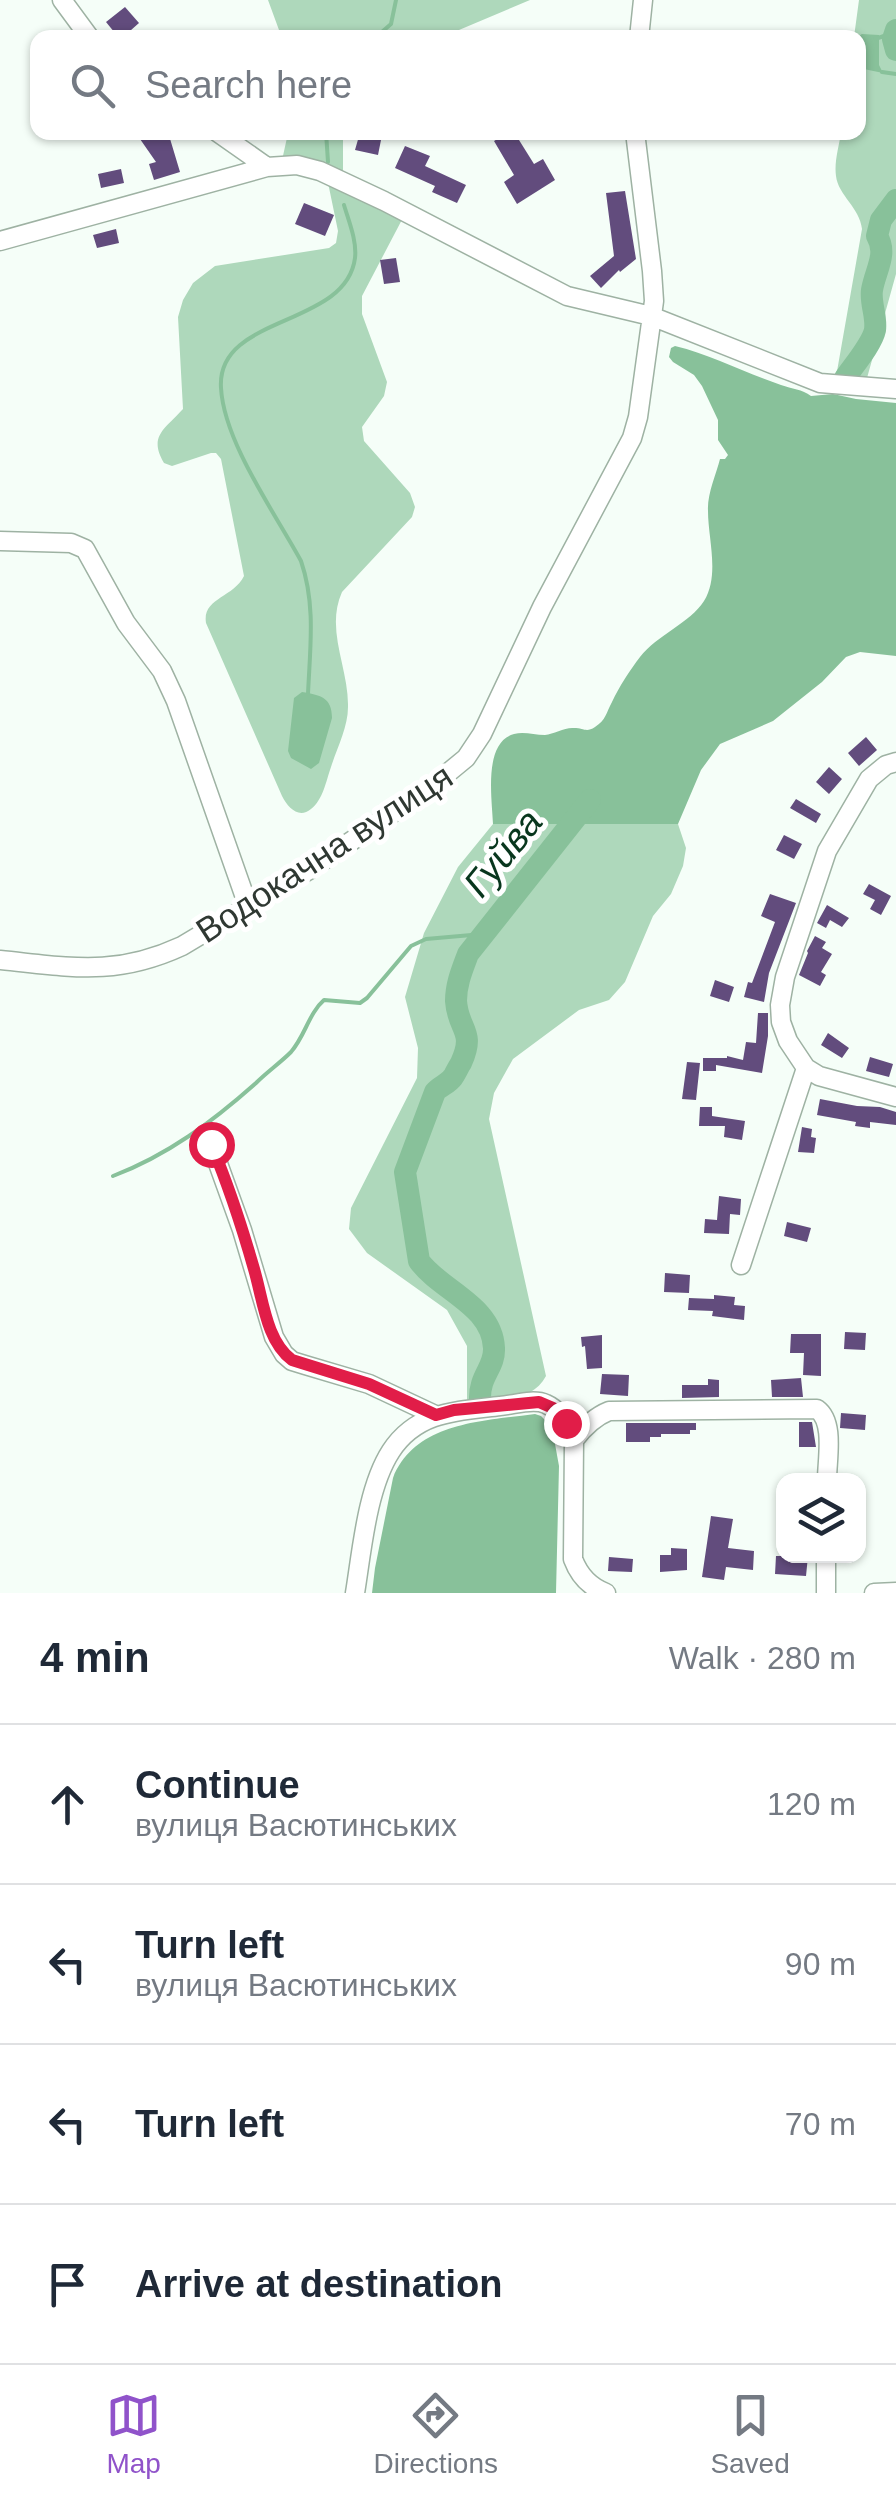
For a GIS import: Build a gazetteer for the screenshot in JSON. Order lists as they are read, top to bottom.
{
  "streets": {
    "street": ["Водокачна вулиця"]
  },
  "water": ["Гуйва"],
  "page": {
    "search": "Search here",
    "heading": ["4 min", "Walk · 280 m"],
    "list": [
      ["Continue", "вулиця Васютинських", "120 m"],
      ["Turn left", "вулиця Васютинських", "90 m"],
      ["Turn left", "70 m"],
      "Arrive at destination"
    ],
    "nav": ["Map", "Directions", "Saved"]
  }
}
